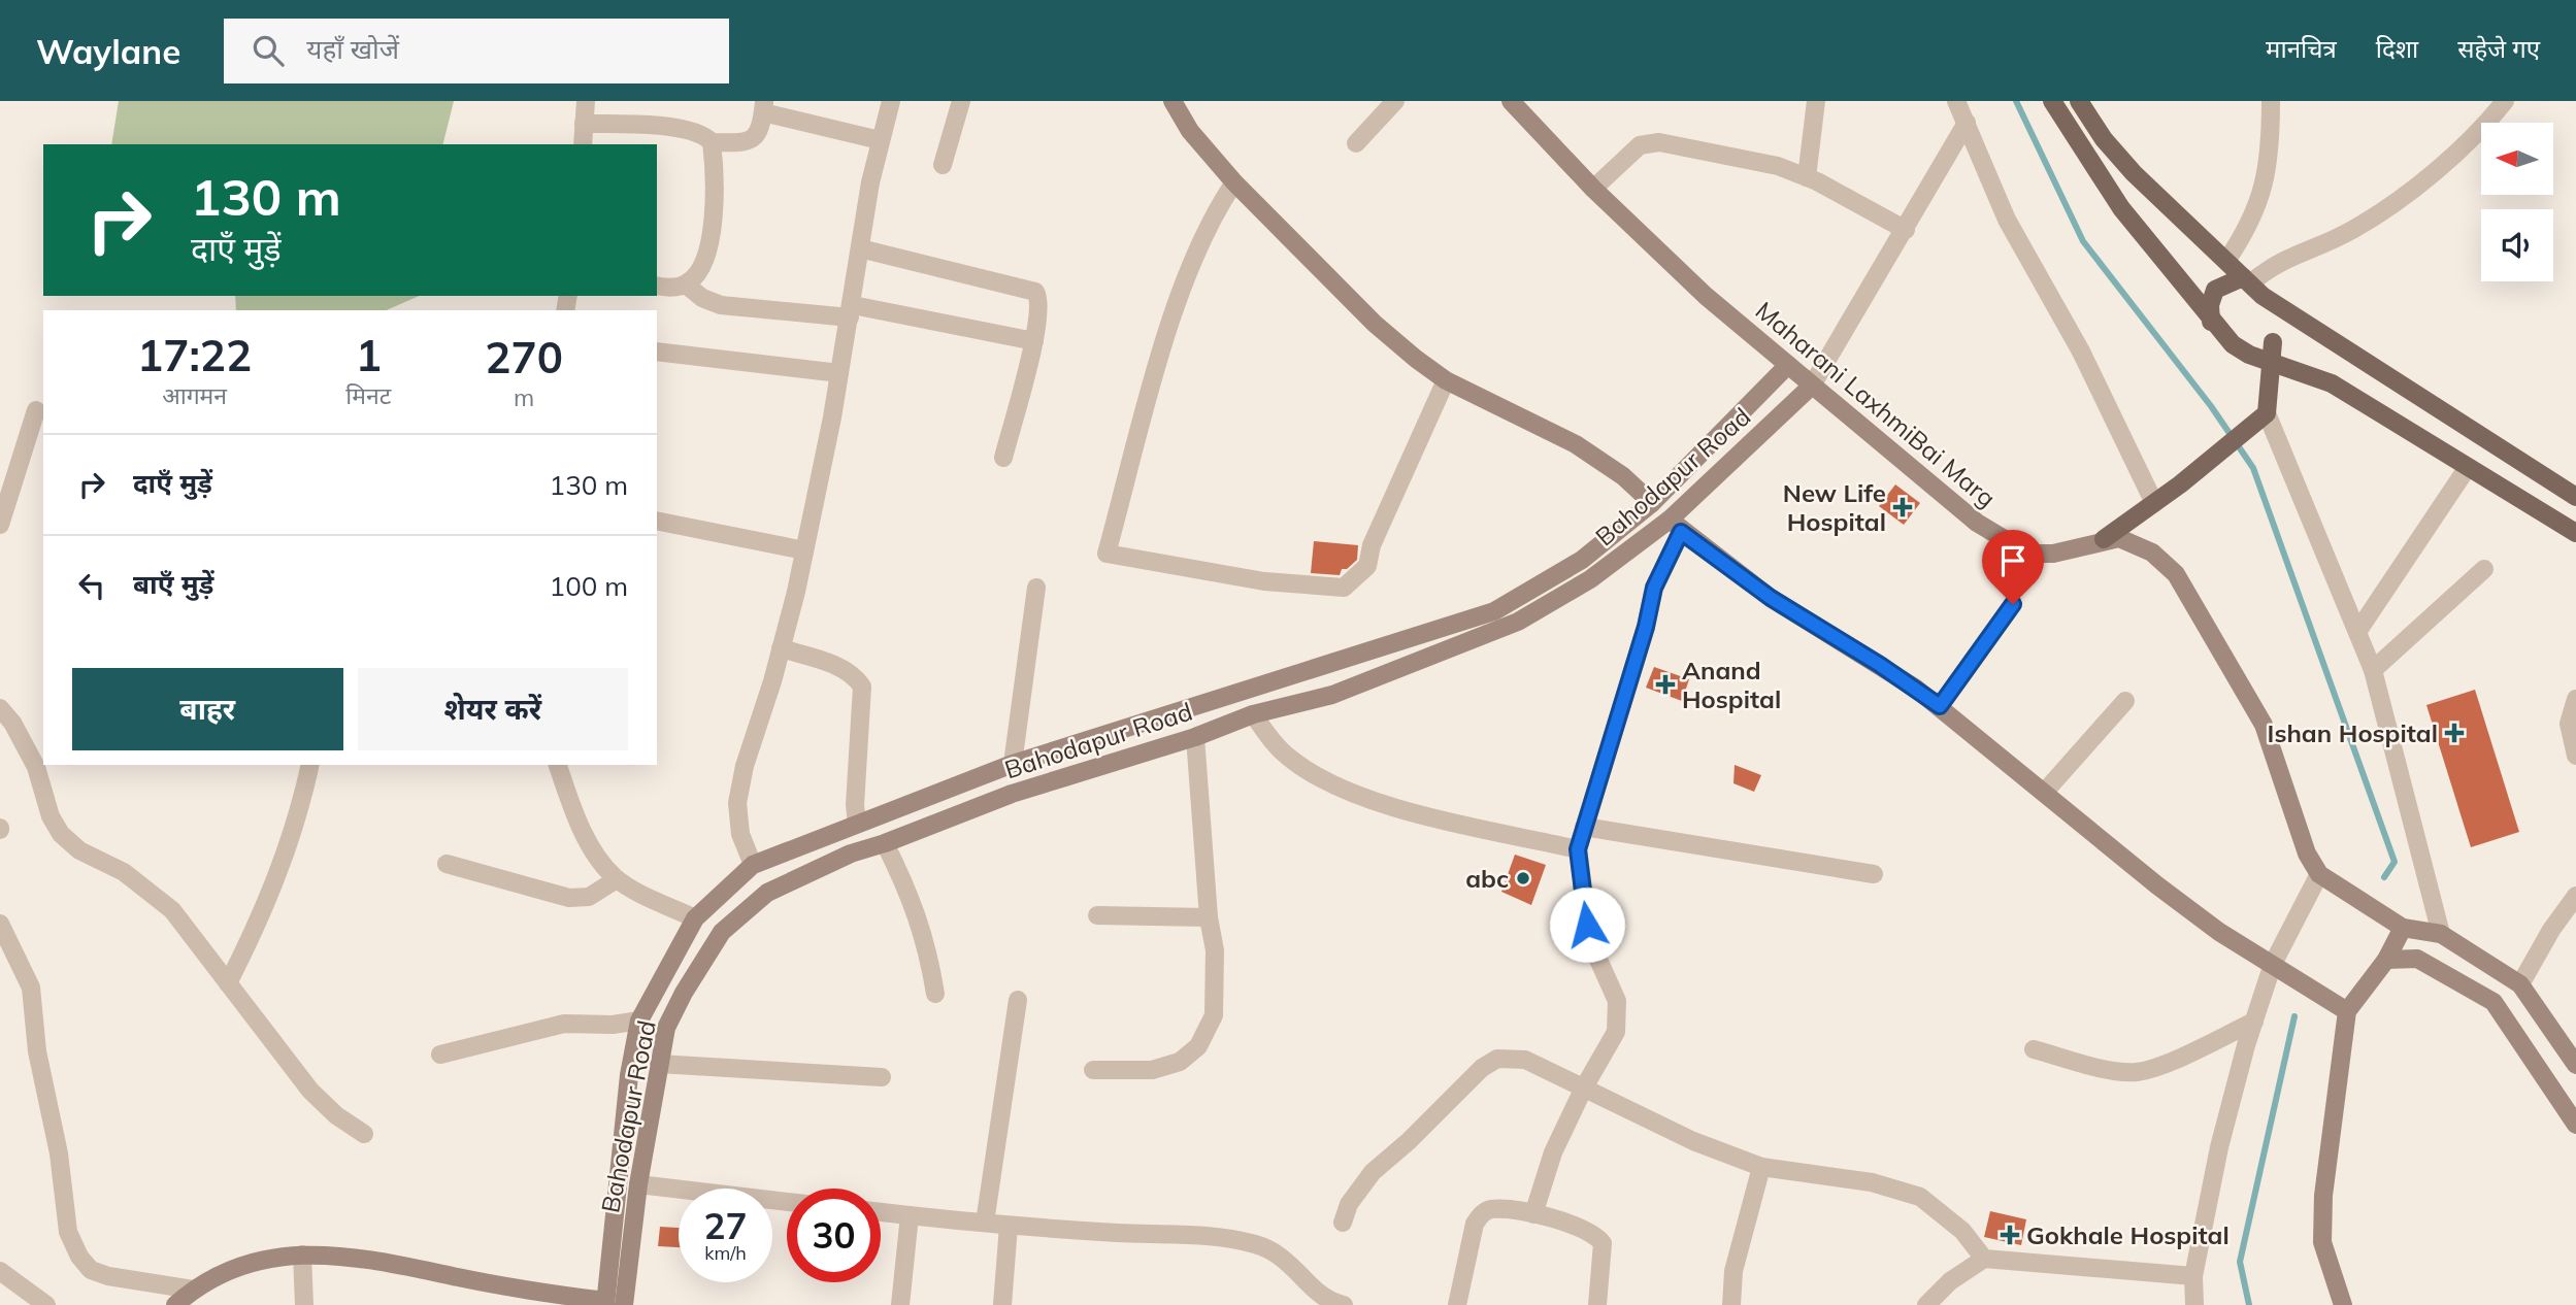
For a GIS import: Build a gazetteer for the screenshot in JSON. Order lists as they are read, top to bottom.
{
  "streets": {
    "main road": ["Maharani LaxhmiBai Marg", "Bahodapur Road"]
  },
  "crossings": [
    ["Maharani LaxhmiBai Marg", "Bahodapur Road"]
  ],
  "places": {
    "health": [
      "New Life Hospital",
      "Anand Hospital",
      "Ishan Hospital",
      "Gokhale Hospital"
    ],
    "other": ["abc"]
  },
  "north": "left",
  "page": {
    "header": "Waylane",
    "search": "यहाँ खोजें",
    "nav": ["मानचित्र", "दिशा", "सहेजे गए"],
    "turn": ["130 m", "दाएँ मुड़ें"],
    "eta": [
      "17:22",
      "आगमन",
      "1",
      "मिनट",
      "270",
      "m"
    ],
    "list": [
      {
        "name": "दाएँ मुड़ें",
        "value": "130 m"
      },
      {
        "name": "बाएँ मुड़ें",
        "value": "100 m"
      }
    ],
    "buttons": ["बाहर", "शेयर करें"],
    "speed": "27 km/h",
    "limit": "30"
  }
}
